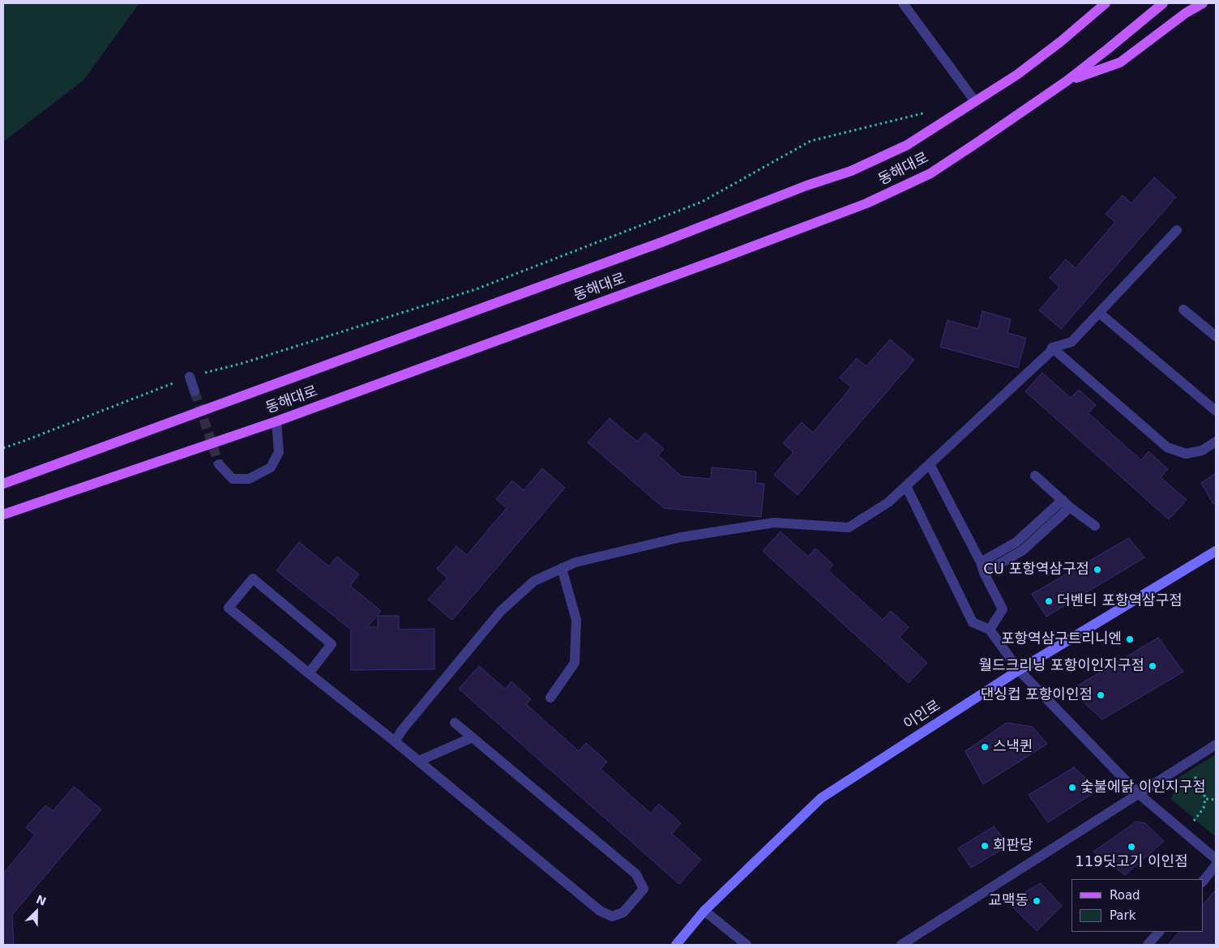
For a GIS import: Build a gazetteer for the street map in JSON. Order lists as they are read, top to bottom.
{
  "streets": {
    "main road": ["동해대로"],
    "street": ["이인로"]
  },
  "places": [
    "CU 포항역삼구점",
    "더벤티 포항역삼구점",
    "포항역삼구트리니엔",
    "월드크리닝 포항이인지구점",
    "댄싱컵 포항이인점",
    "스낵퀸",
    "숯불에닭 이인지구점",
    "회판당",
    "119딧고기 이인점",
    "교맥동"
  ],
  "legend": ["Road", "Park"],
  "north": "top right"
}
